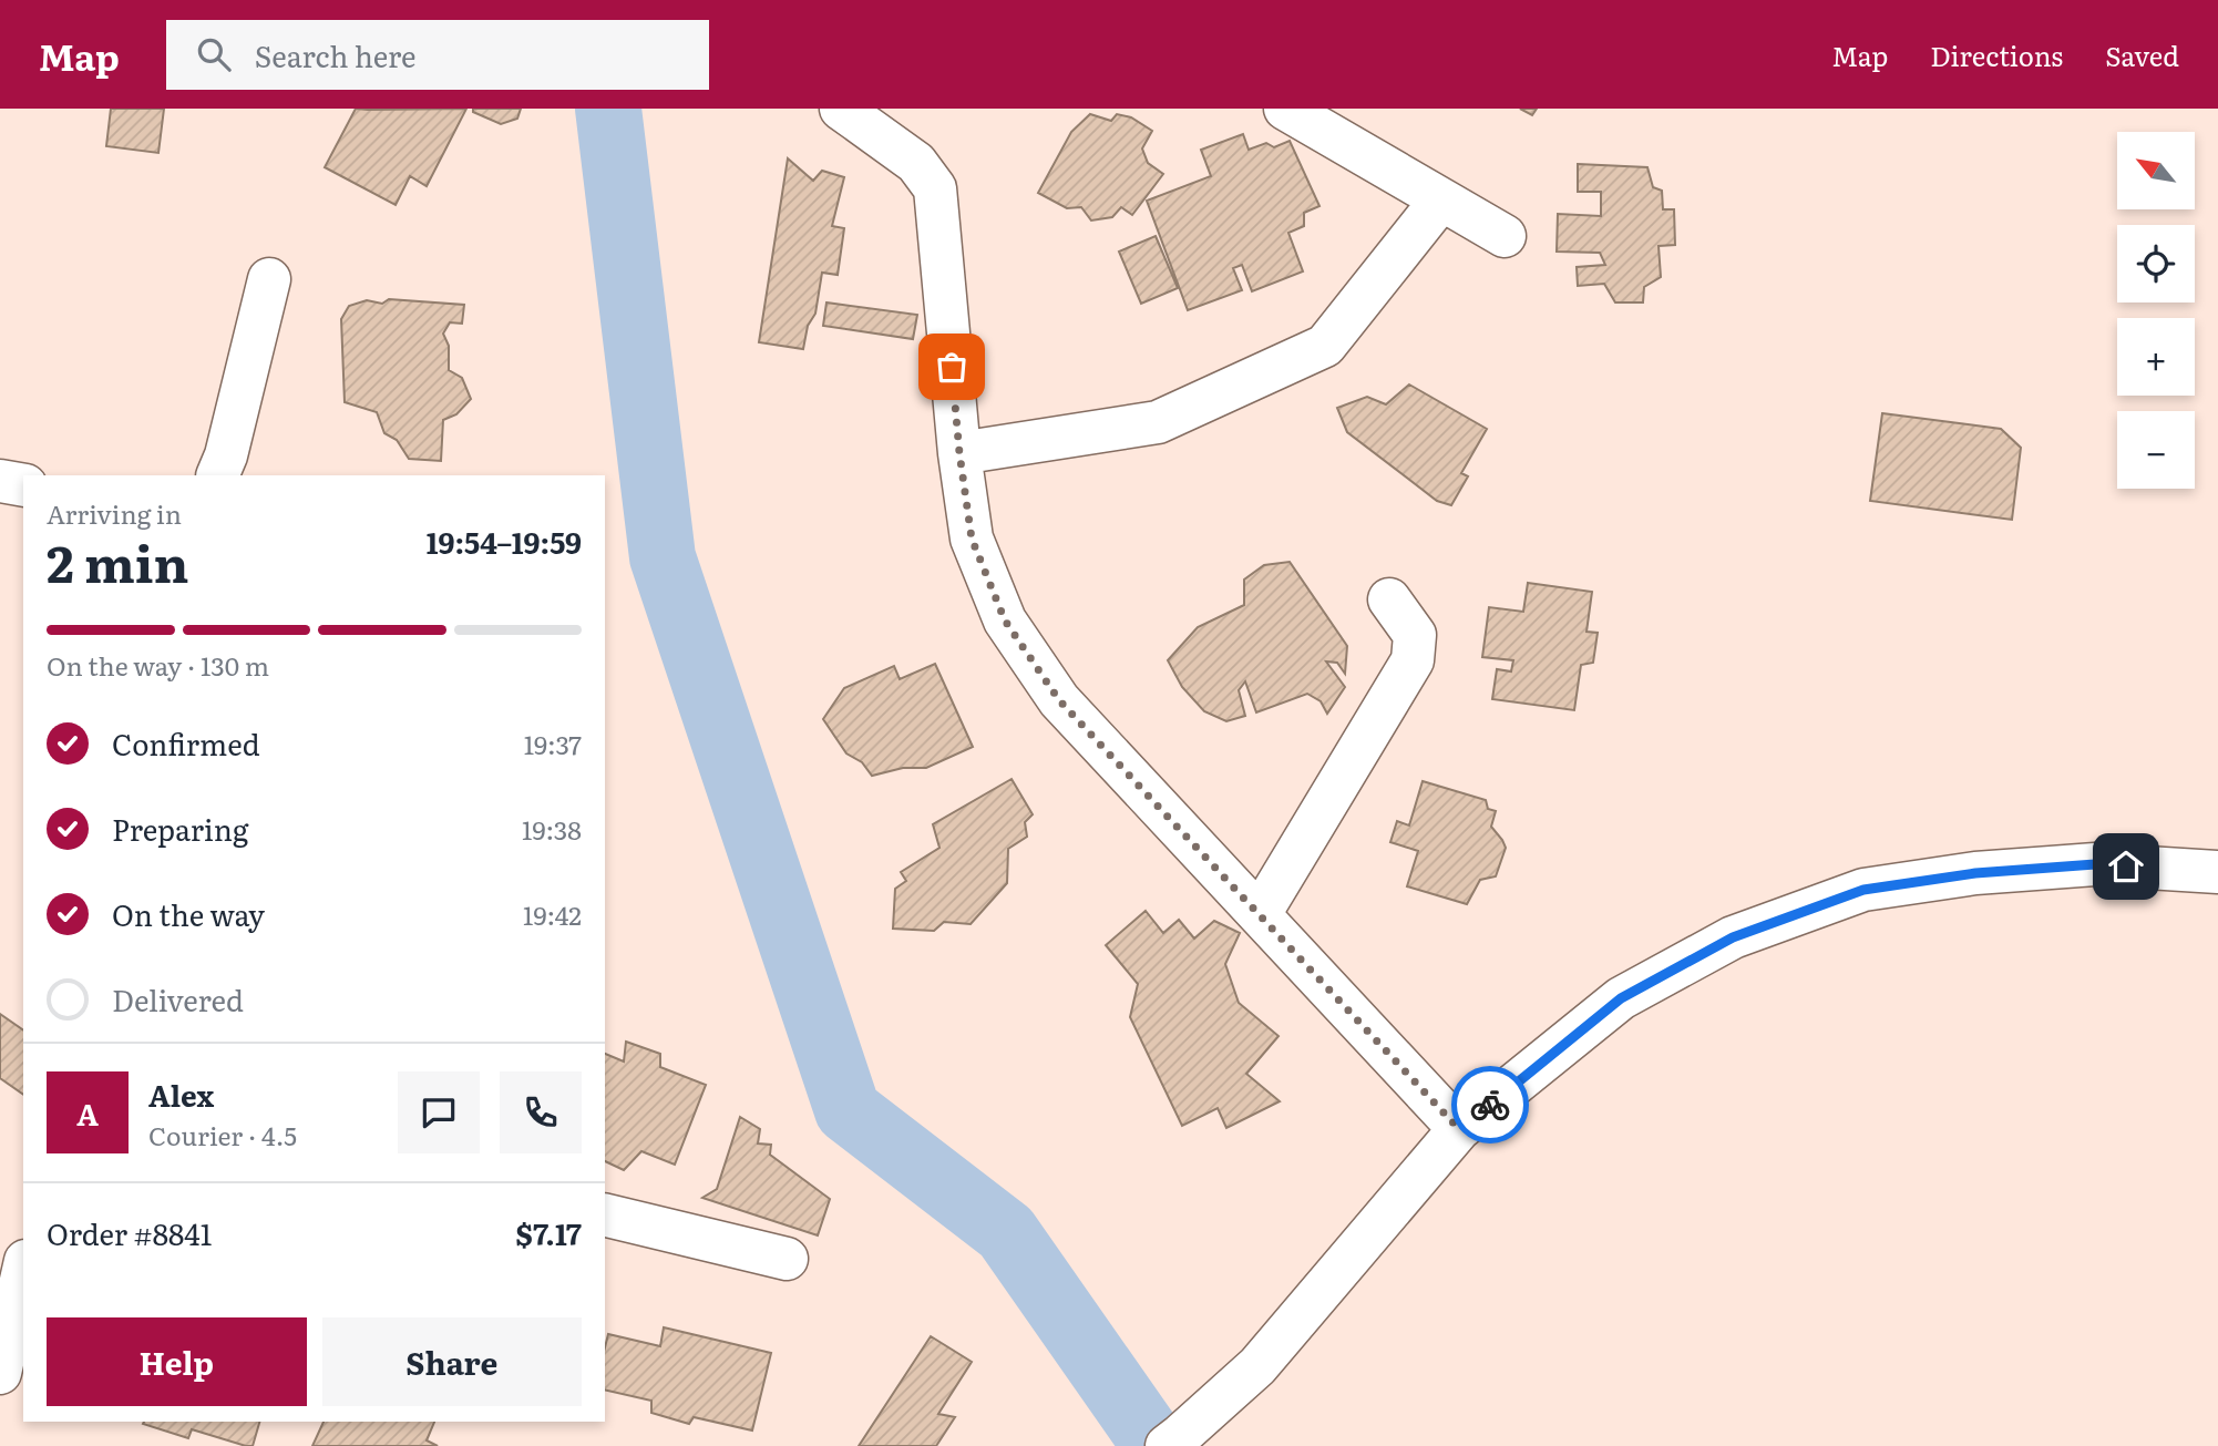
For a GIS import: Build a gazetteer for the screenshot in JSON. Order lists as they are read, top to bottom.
{
  "north": "top left",
  "page": {
    "header": "Map",
    "search": "Search here",
    "nav": ["Map", "Directions", "Saved"],
    "map_buttons": ["+", "−"],
    "heading": ["2 min", "Arriving in", "19:54–19:59"],
    "panel": [
      "Alex",
      "Courier · 4.5",
      "Order #8841",
      "$7.17"
    ],
    "bar": "On the way · 130 m",
    "list": [
      ["Confirmed", "19:37"],
      ["Preparing", "19:38"],
      ["On the way", "19:42"],
      "Delivered"
    ],
    "round": "A",
    "buttons": ["Help", "Share"]
  }
}
